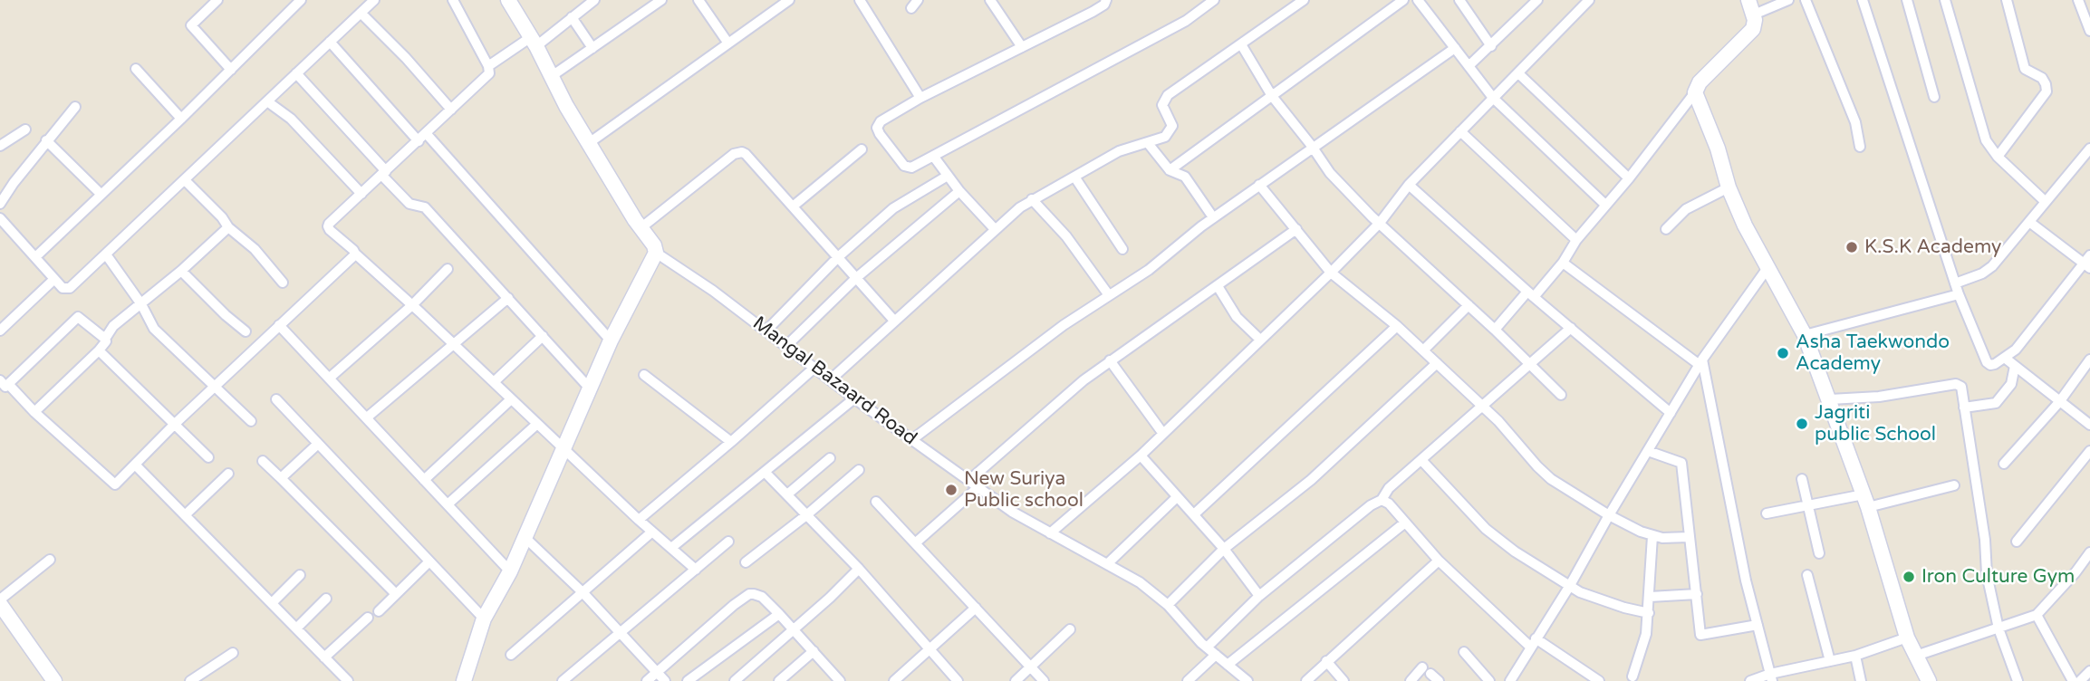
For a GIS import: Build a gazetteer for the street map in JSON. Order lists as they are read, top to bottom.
{
  "streets": {
    "street": ["Mangal Bazaard Road"]
  },
  "places": [
    "K.S.K Academy",
    "Asha Taekwondo Academy",
    "Jagriti public School",
    "New Suriya Public school",
    "Iron Culture Gym"
  ]
}
